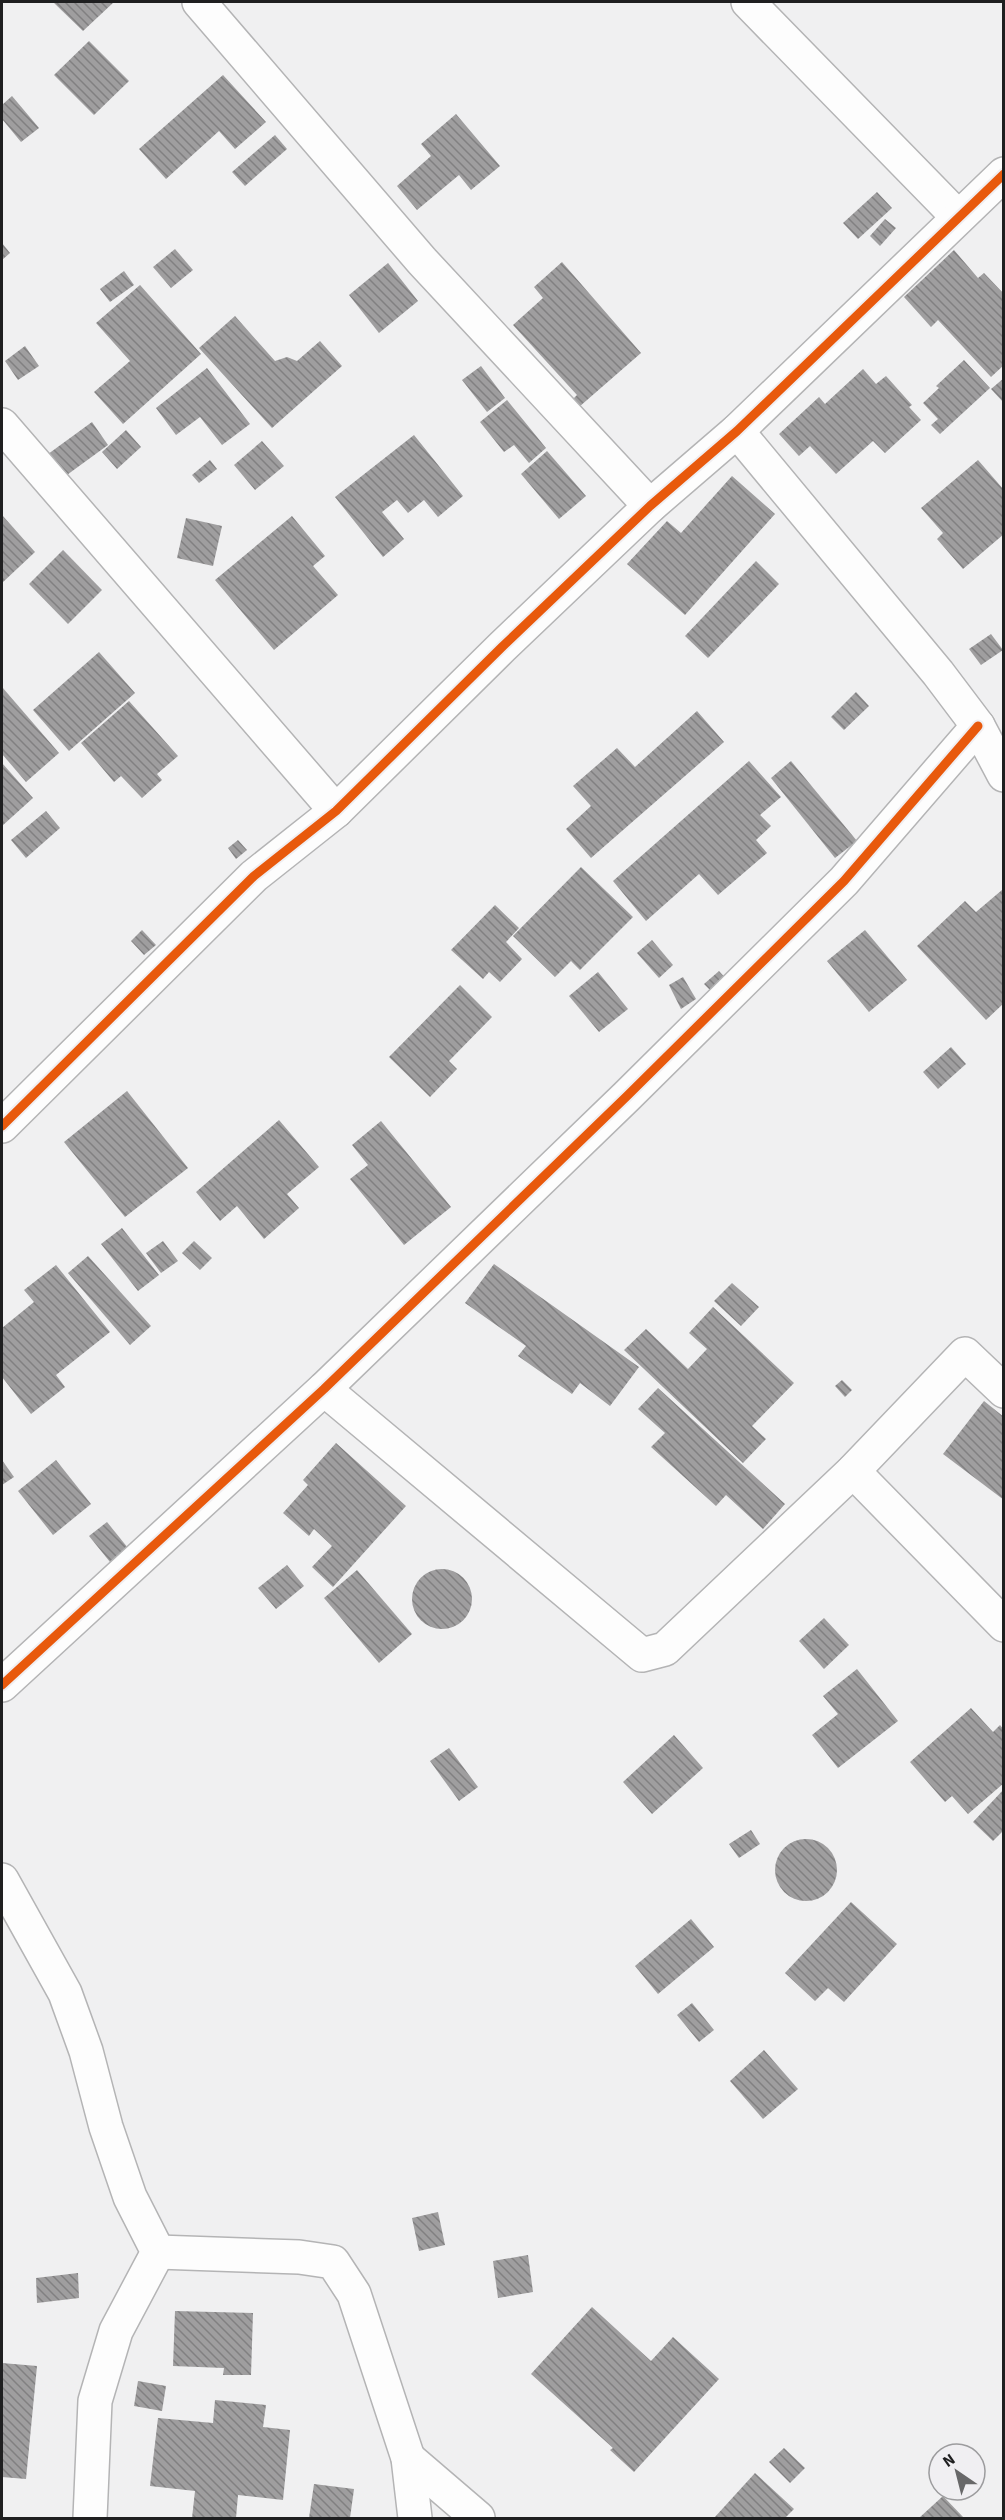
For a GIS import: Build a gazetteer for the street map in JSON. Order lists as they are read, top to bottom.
{
  "north": "top left"
}
